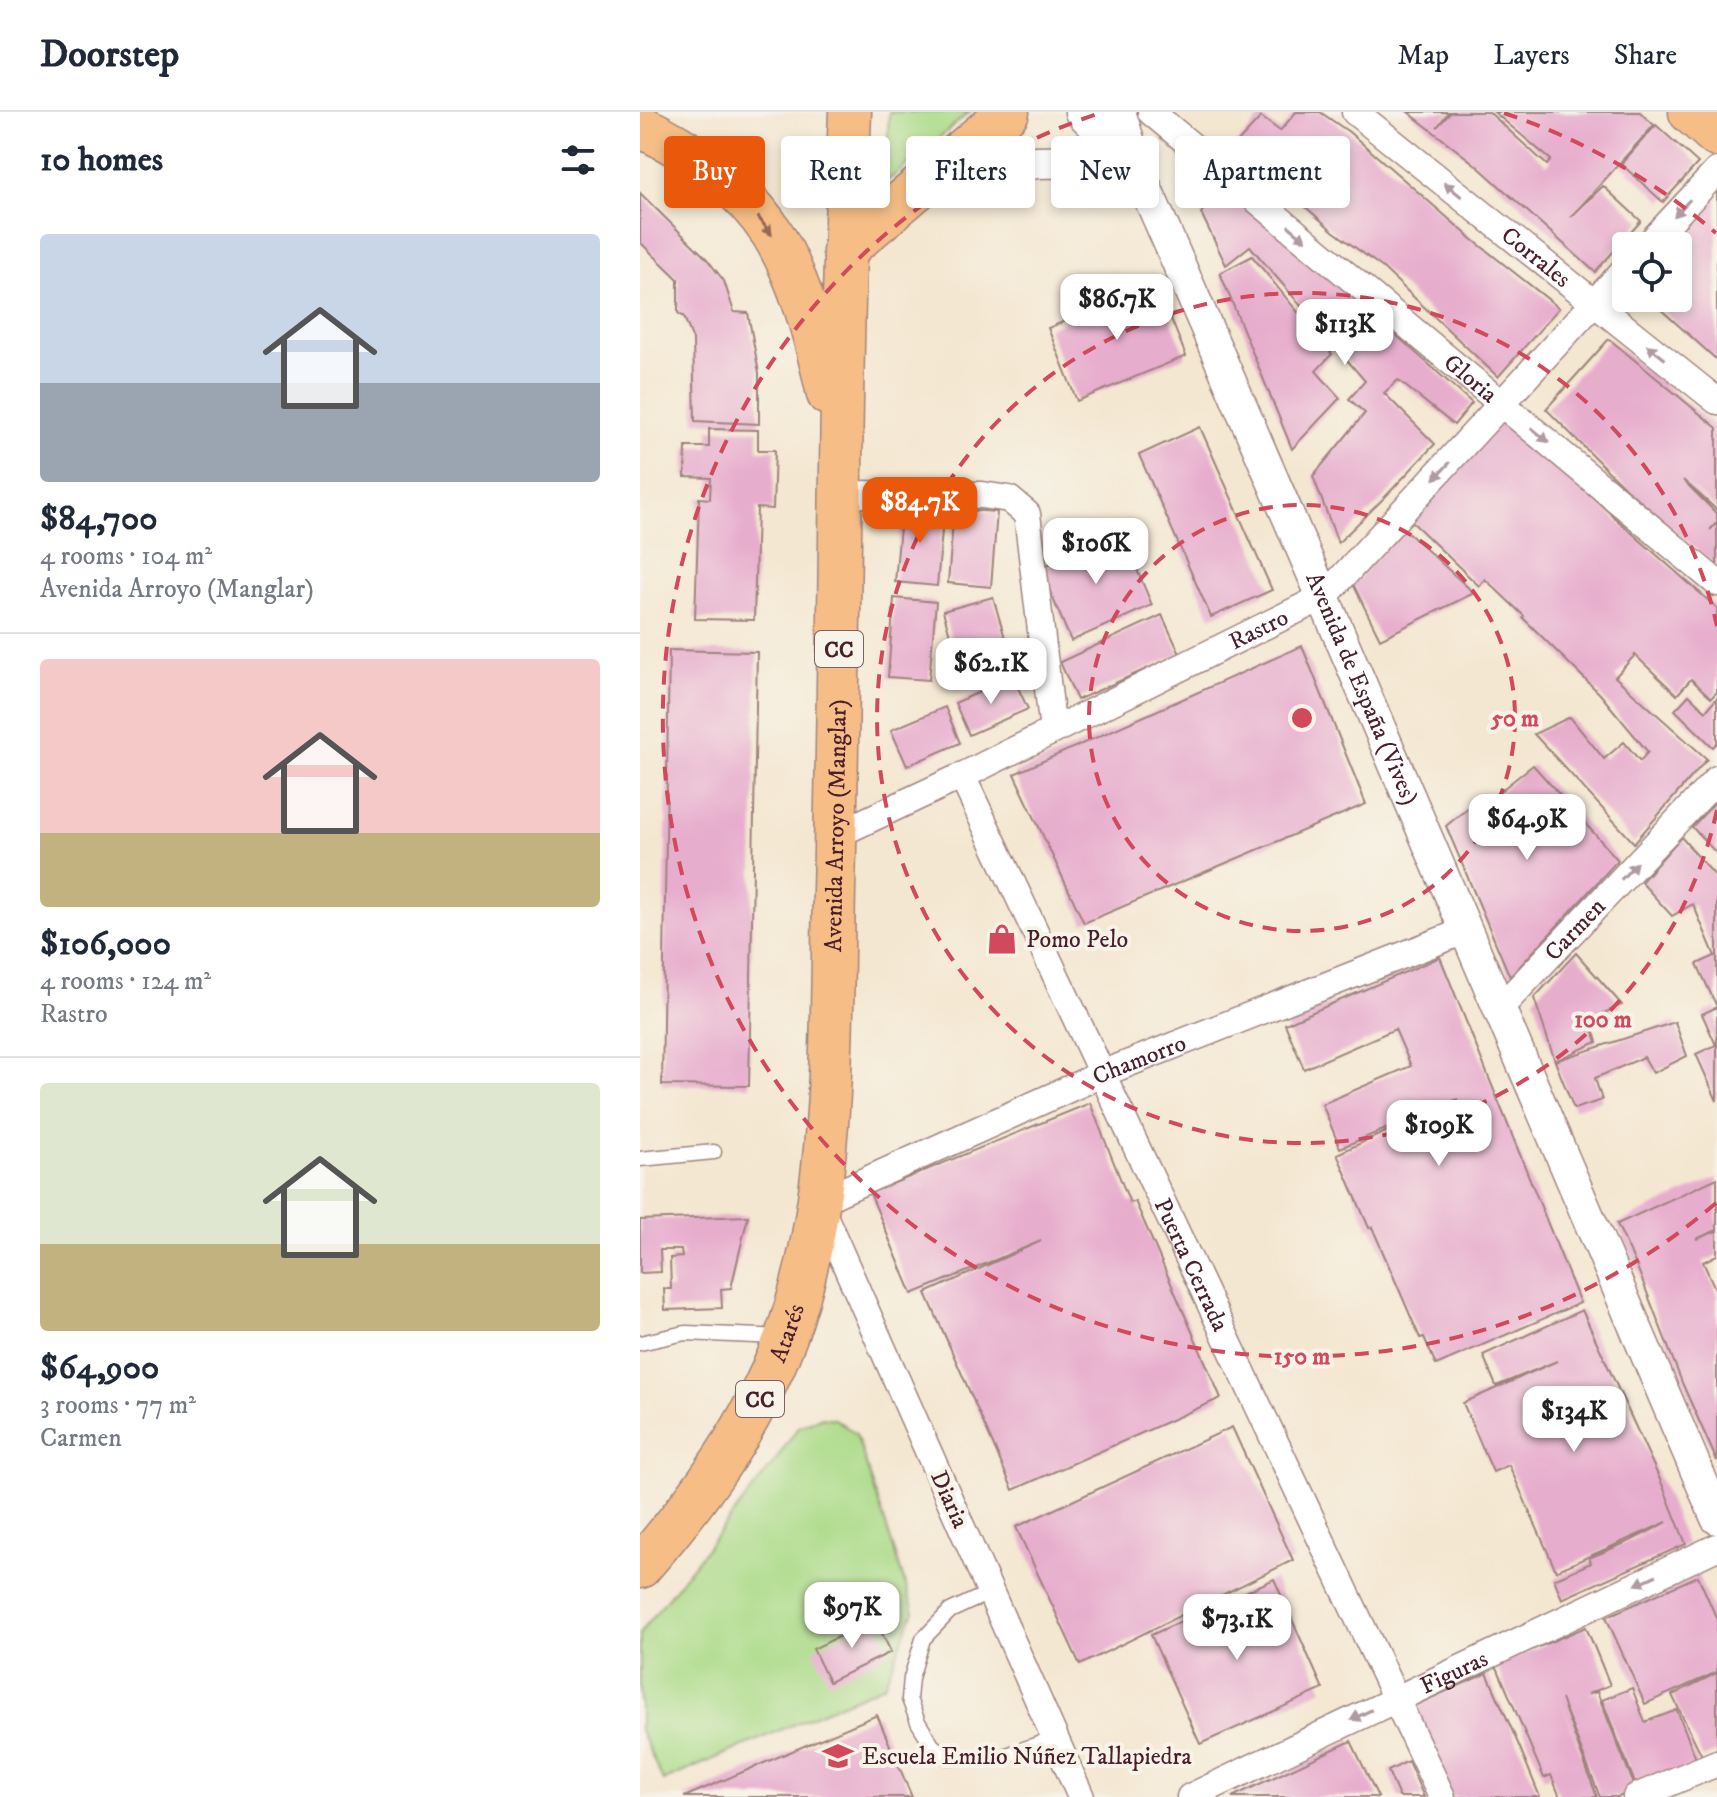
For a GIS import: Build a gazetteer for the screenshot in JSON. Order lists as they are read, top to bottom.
{
  "streets": {
    "main road": ["CC", "Avenida Arroyo (Manglar)", "Atarés"],
    "street": [
      "Corrales",
      "Gloria",
      "Rastro",
      "Avenida de España (Vives)",
      "Carmen",
      "Chamorro",
      "Puerta Cerrada",
      "Diaria",
      "Figuras"
    ]
  },
  "crossings": [
    ["Corrales", "Rastro"],
    ["Gloria", "Rastro"],
    ["Rastro", "Avenida de España (Vives)"],
    ["Rastro", "Avenida Arroyo (Manglar)"],
    ["Rastro", "Puerta Cerrada"],
    ["Avenida de España (Vives)", "Carmen"],
    ["Avenida de España (Vives)", "Chamorro"],
    ["Avenida Arroyo (Manglar)", "Chamorro"],
    ["Avenida Arroyo (Manglar)", "Atarés"],
    ["Avenida Arroyo (Manglar)", "Diaria"],
    ["Chamorro", "Puerta Cerrada"],
    ["Chamorro", "Atarés"],
    ["Chamorro", "Diaria"],
    ["Puerta Cerrada", "Figuras"],
    ["Atarés", "Diaria"]
  ],
  "one_way": [
    "Corrales",
    "Gloria",
    "Carmen",
    "Figuras"
  ],
  "places": {
    "shop": ["Pomo Pelo"],
    "school or university": ["Escuela Emilio Núñez Tallapiedra"]
  },
  "page": {
    "header": "Doorstep",
    "nav": ["Map", "Layers", "Share"],
    "heading": "10 homes",
    "chip": [
      "Buy",
      "Rent",
      "Filters",
      "New",
      "Apartment"
    ],
    "list": [
      {
        "name": "$84,700",
        "note": "4 rooms · 104 m² · Avenida Arroyo (Manglar)"
      },
      {
        "name": "$106,000",
        "note": "4 rooms · 124 m² · Rastro"
      },
      {
        "name": "$64,900",
        "note": "3 rooms · 77 m² · Carmen"
      }
    ],
    "price": [
      "$86.7K",
      "$113K",
      "$84.7K",
      "$106K",
      "$62.1K",
      "$64.9K",
      "$109K",
      "$134K",
      "$97K",
      "$73.1K"
    ]
  },
  "rings": ["50 m", "100 m", "150 m"]
}
